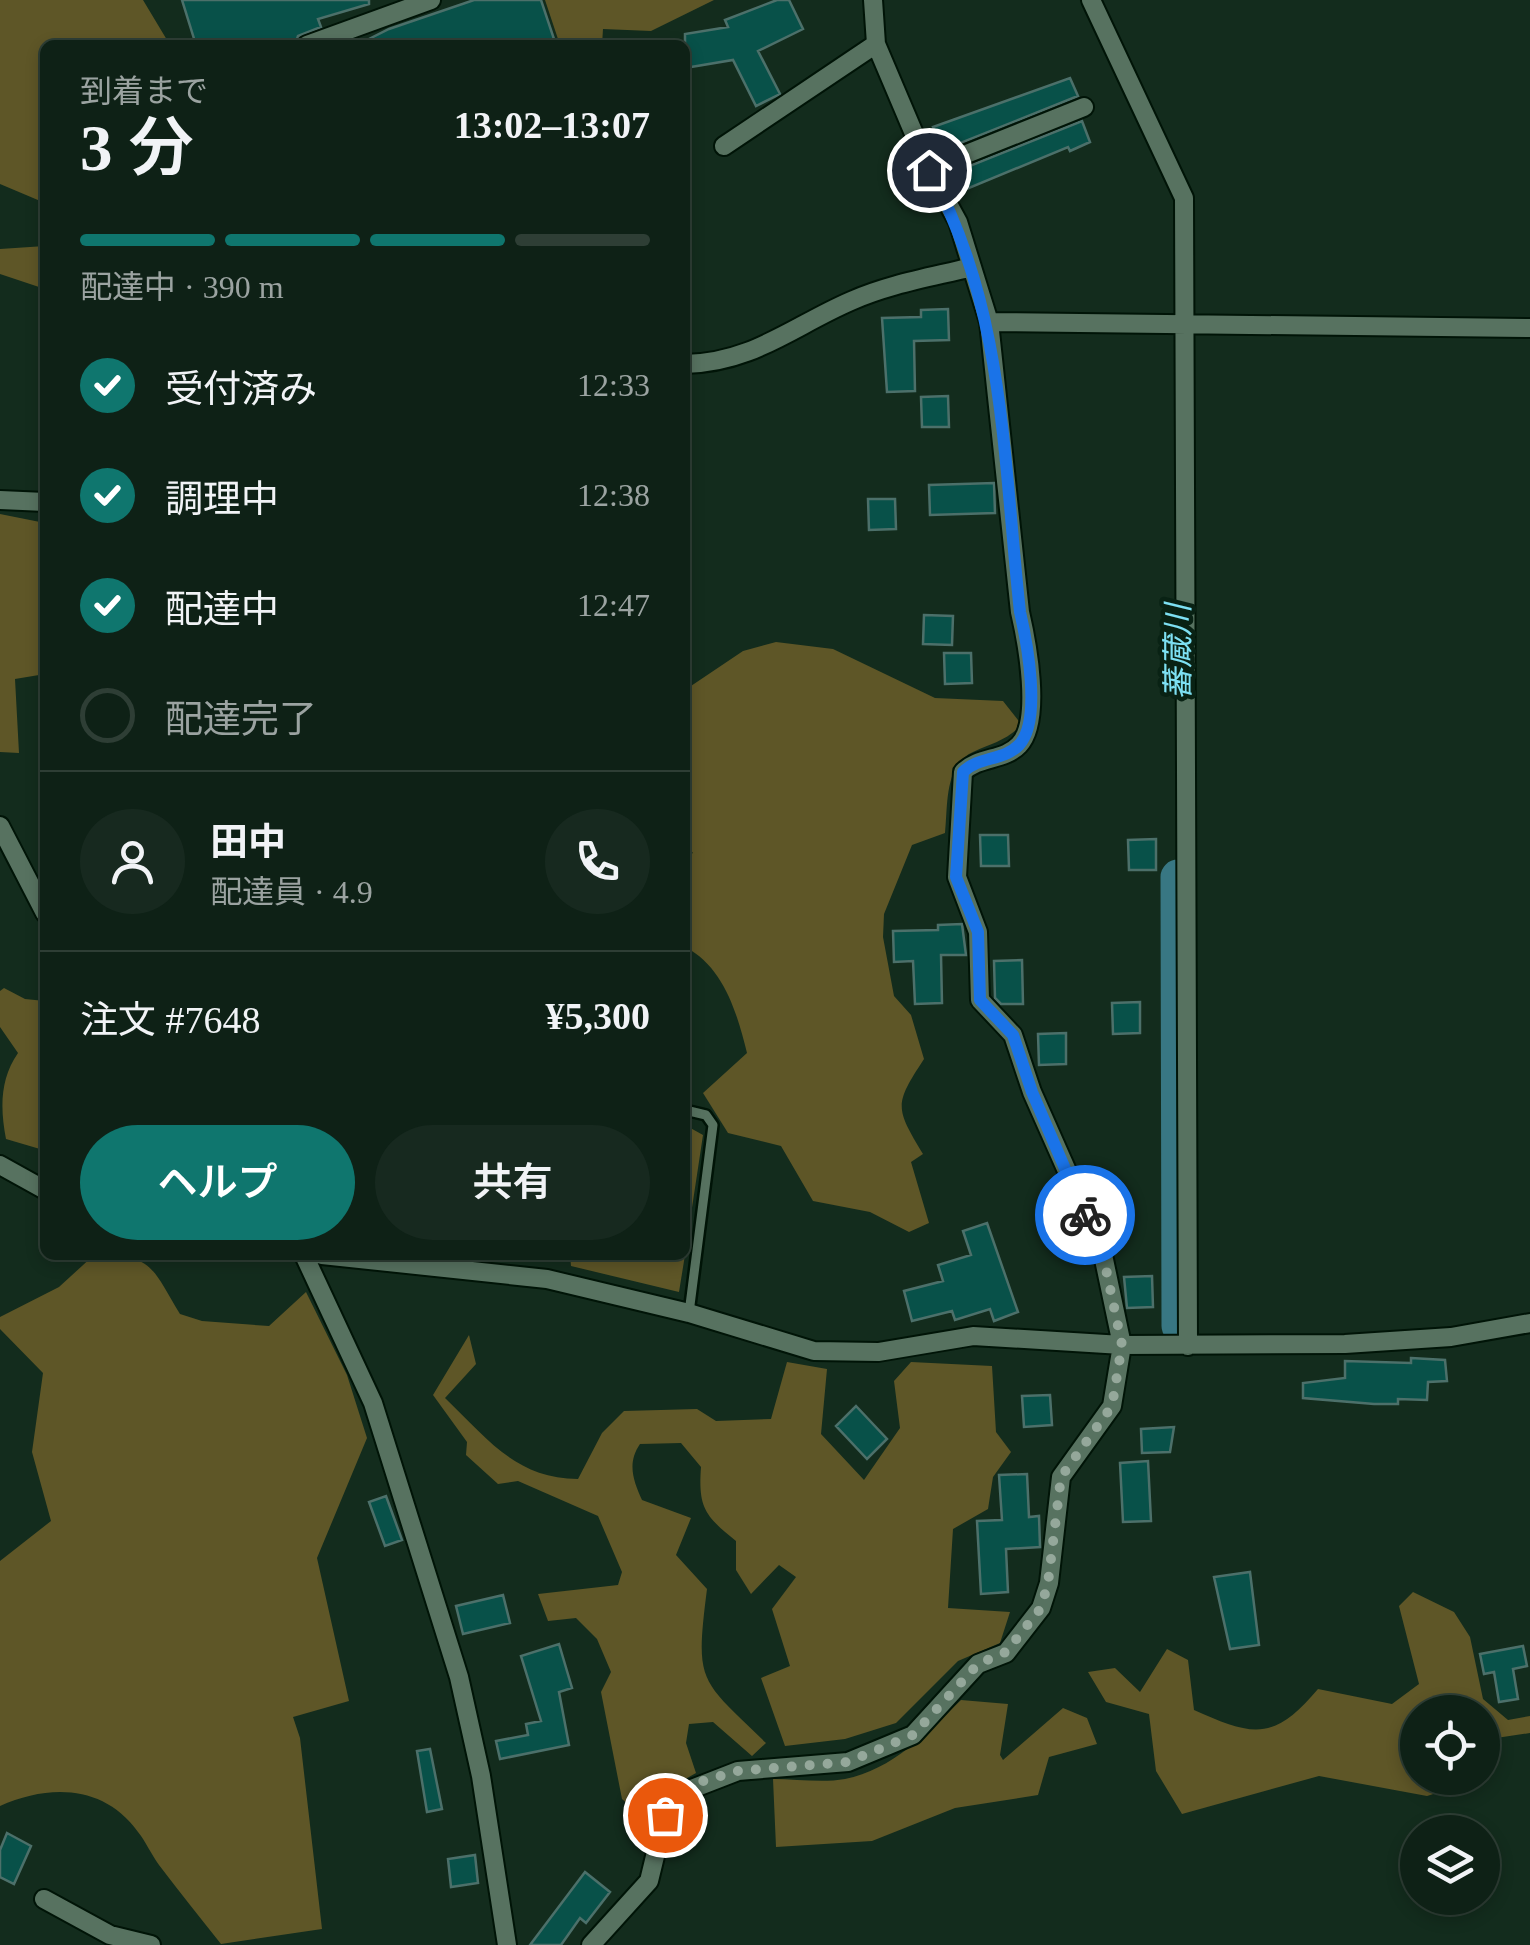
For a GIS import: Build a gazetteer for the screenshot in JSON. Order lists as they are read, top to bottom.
{
  "water": ["蕃蔵川"],
  "page": {
    "heading": ["3 分", "到着まで", "13:02–13:07"],
    "panel": [
      "田中",
      "配達員 · 4.9",
      "注文 #7648",
      "¥5,300"
    ],
    "bar": "配達中 · 390 m",
    "list": [
      ["受付済み", "12:33"],
      ["調理中", "12:38"],
      ["配達中", "12:47"],
      "配達完了"
    ],
    "buttons": ["ヘルプ", "共有"]
  }
}
